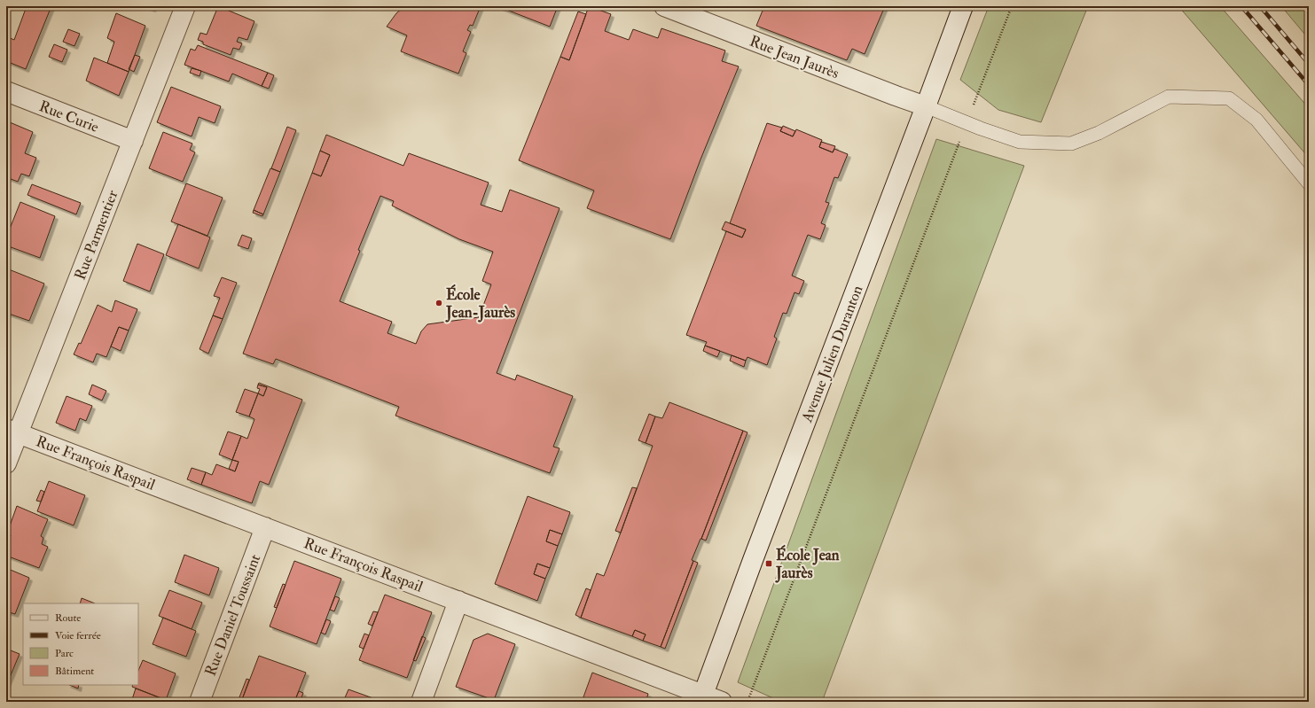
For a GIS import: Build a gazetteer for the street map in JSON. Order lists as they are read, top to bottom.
{
  "streets": {
    "street": [
      "Rue Jean Jaurès",
      "Rue Curie",
      "Rue Parmentier",
      "Avenue Julien Duranton",
      "Rue François Raspail",
      "Rue Daniel Toussaint"
    ]
  },
  "crossings": [
    ["Rue Jean Jaurès", "Avenue Julien Duranton"],
    ["Rue Curie", "Rue Parmentier"],
    ["Rue Parmentier", "Rue François Raspail"],
    ["Avenue Julien Duranton", "Rue François Raspail"],
    ["Rue François Raspail", "Rue Daniel Toussaint"]
  ],
  "places": {
    "other": ["École Jean-Jaurès"],
    "transit": ["École Jean Jaurès"]
  },
  "legend": [
    "Route",
    "Voie ferrée",
    "Parc",
    "Bâtiment"
  ]
}
